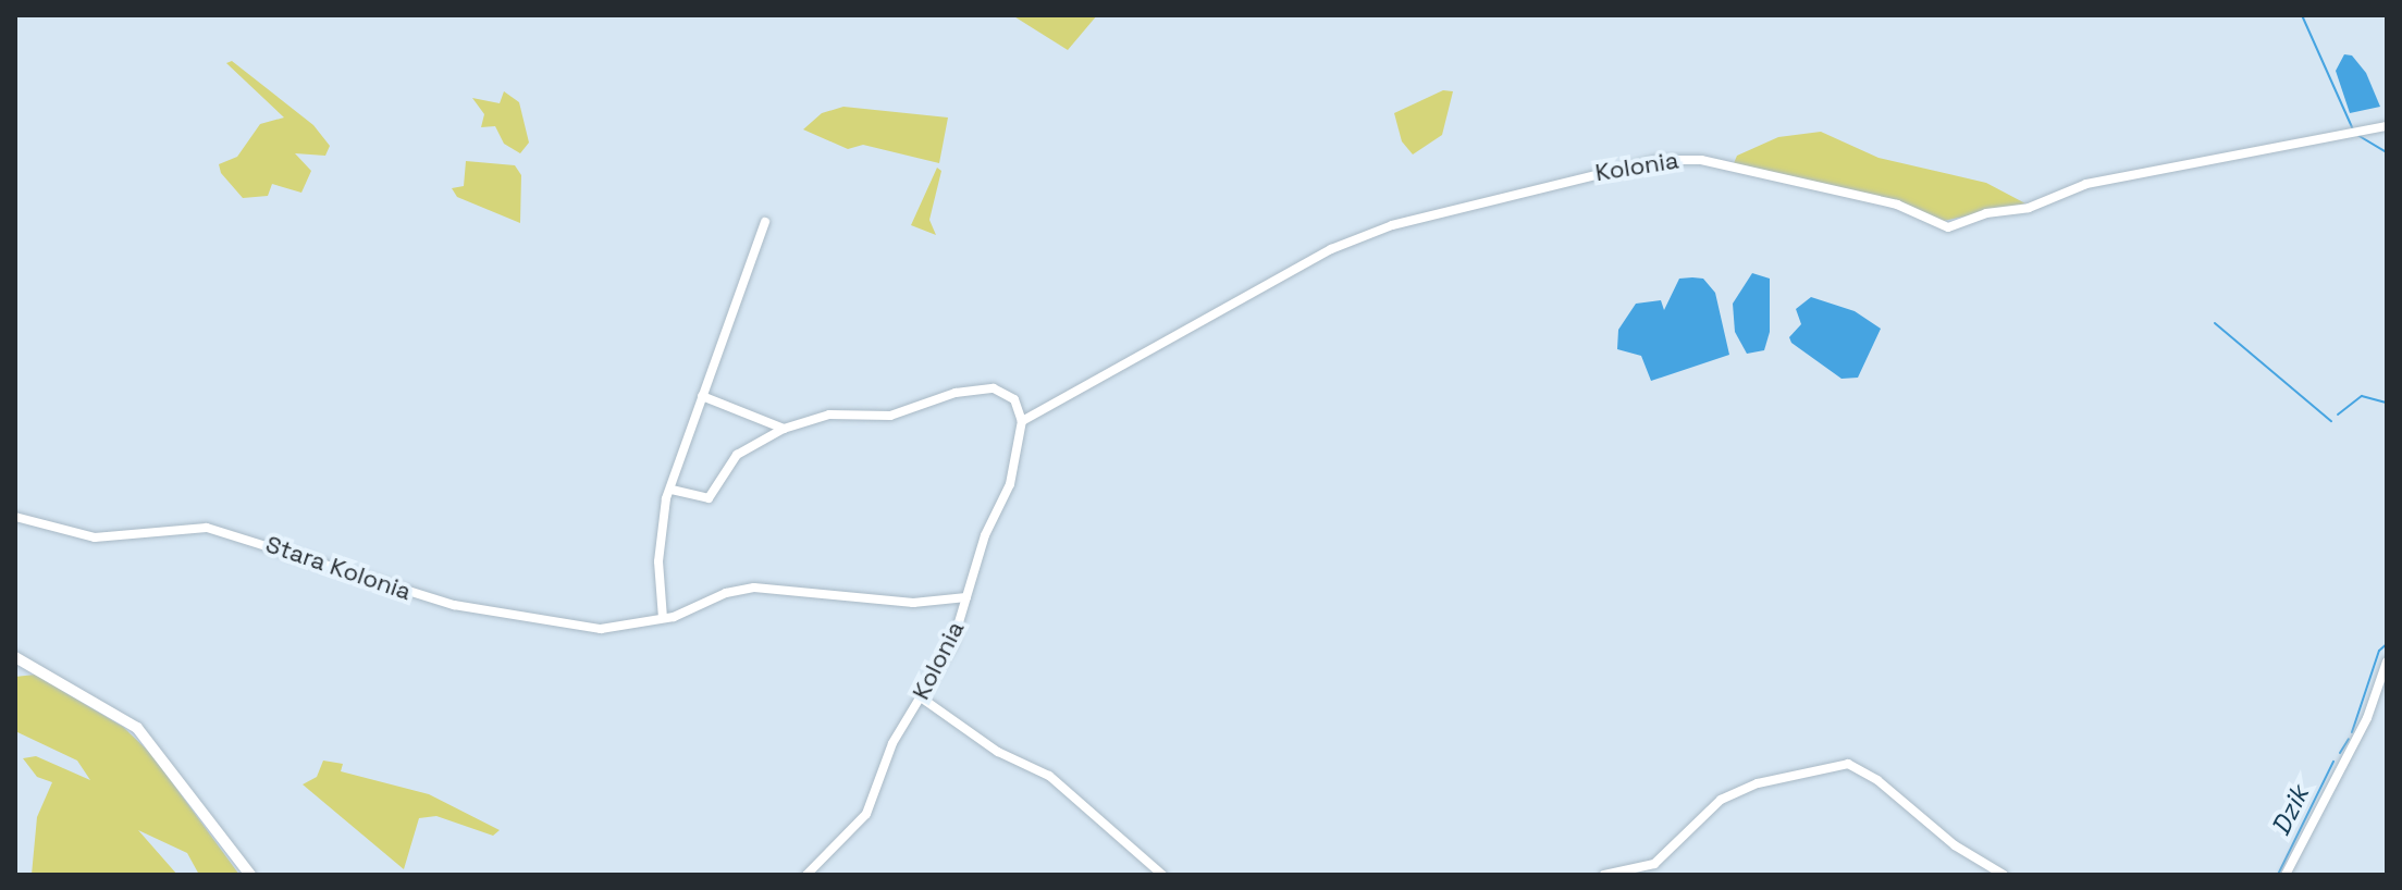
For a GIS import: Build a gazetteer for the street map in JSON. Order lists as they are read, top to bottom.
{
  "streets": {
    "street": ["Kolonia", "Stara Kolonia"]
  },
  "crossings": [
    ["Kolonia", "Stara Kolonia"]
  ],
  "water": ["Dzik"]
}
